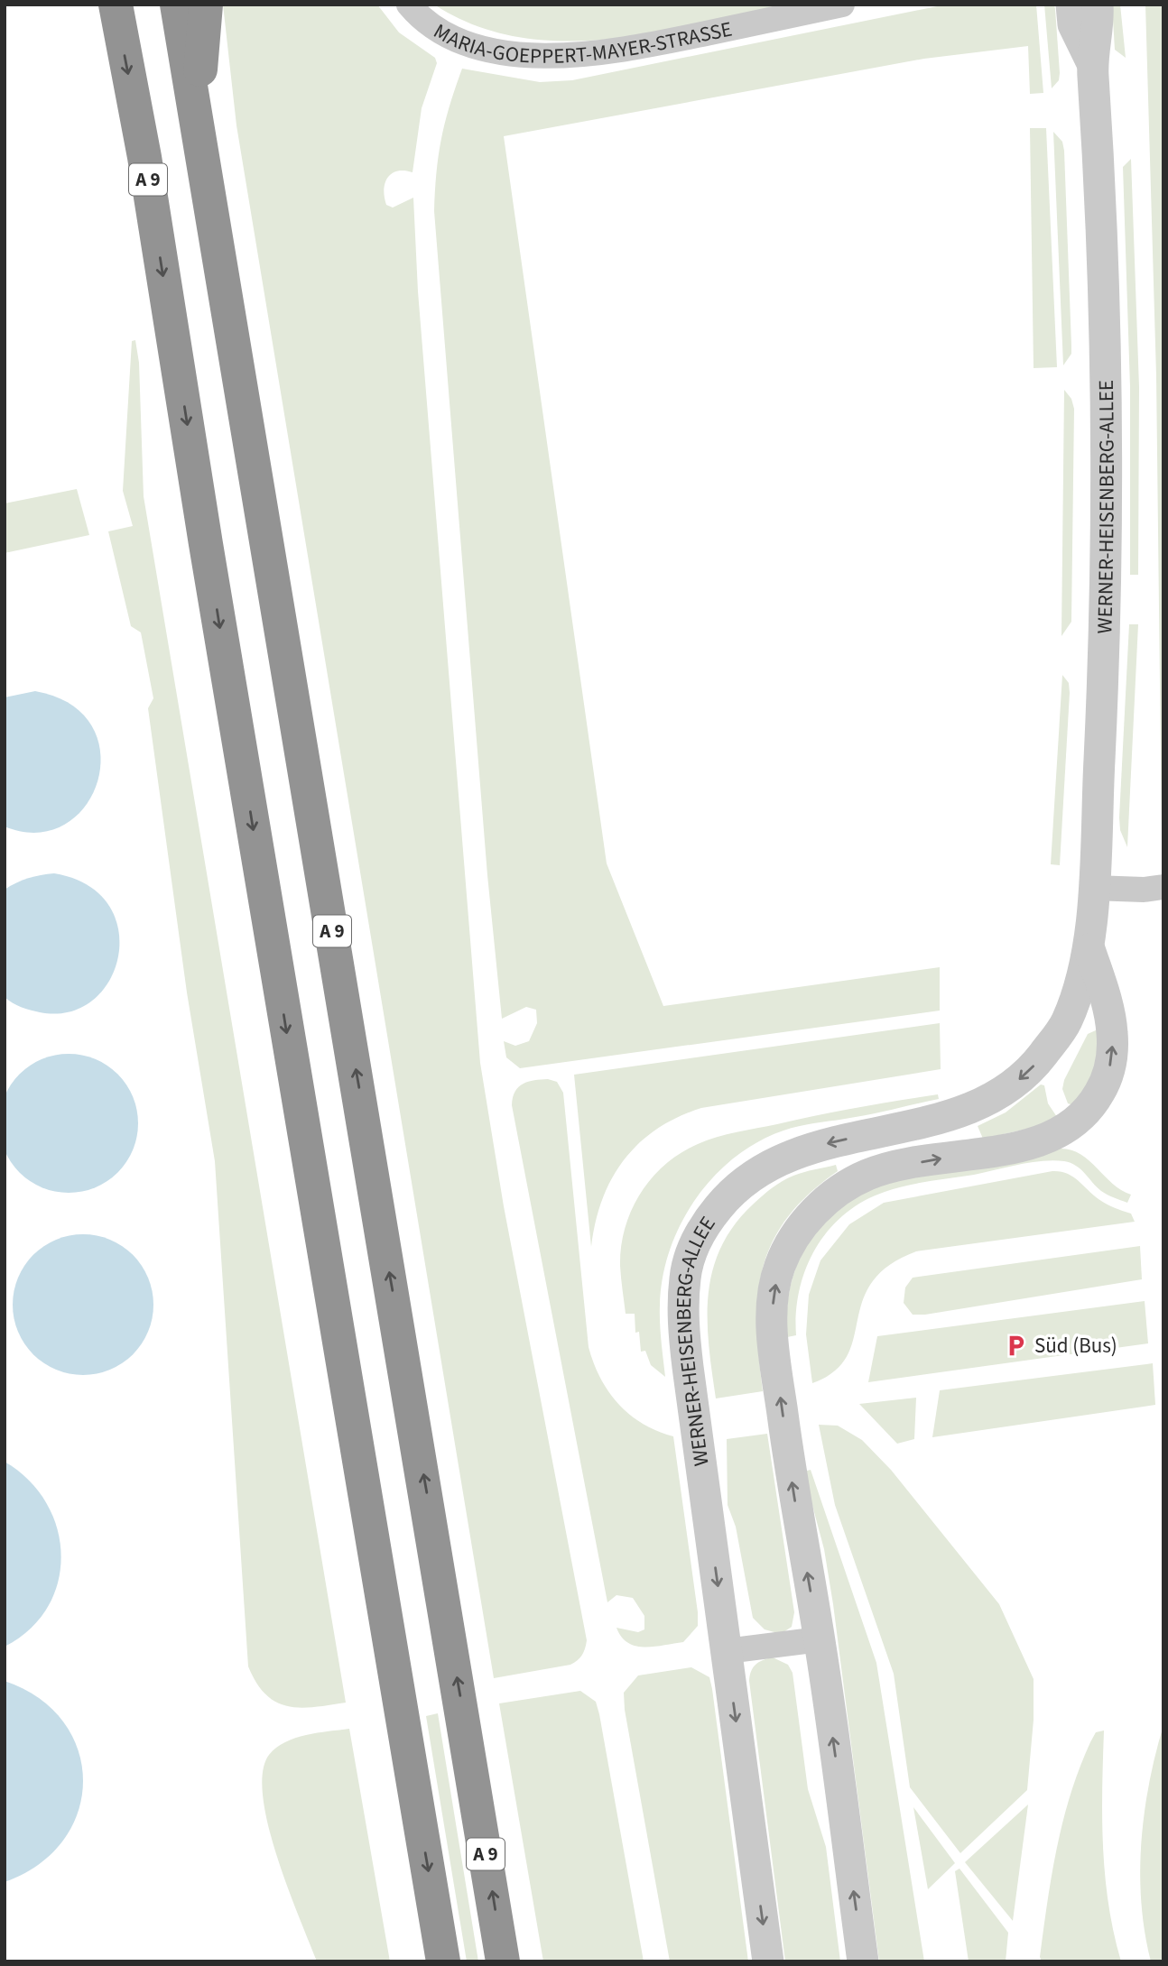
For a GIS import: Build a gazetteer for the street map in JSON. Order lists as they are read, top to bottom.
{
  "streets": {
    "highway": ["A 9"],
    "street": ["MARIA-GOEPPERT-MAYER-STRASSE", "WERNER-HEISENBERG-ALLEE"]
  },
  "places": {
    "parking": ["Süd (Bus)"]
  }
}
